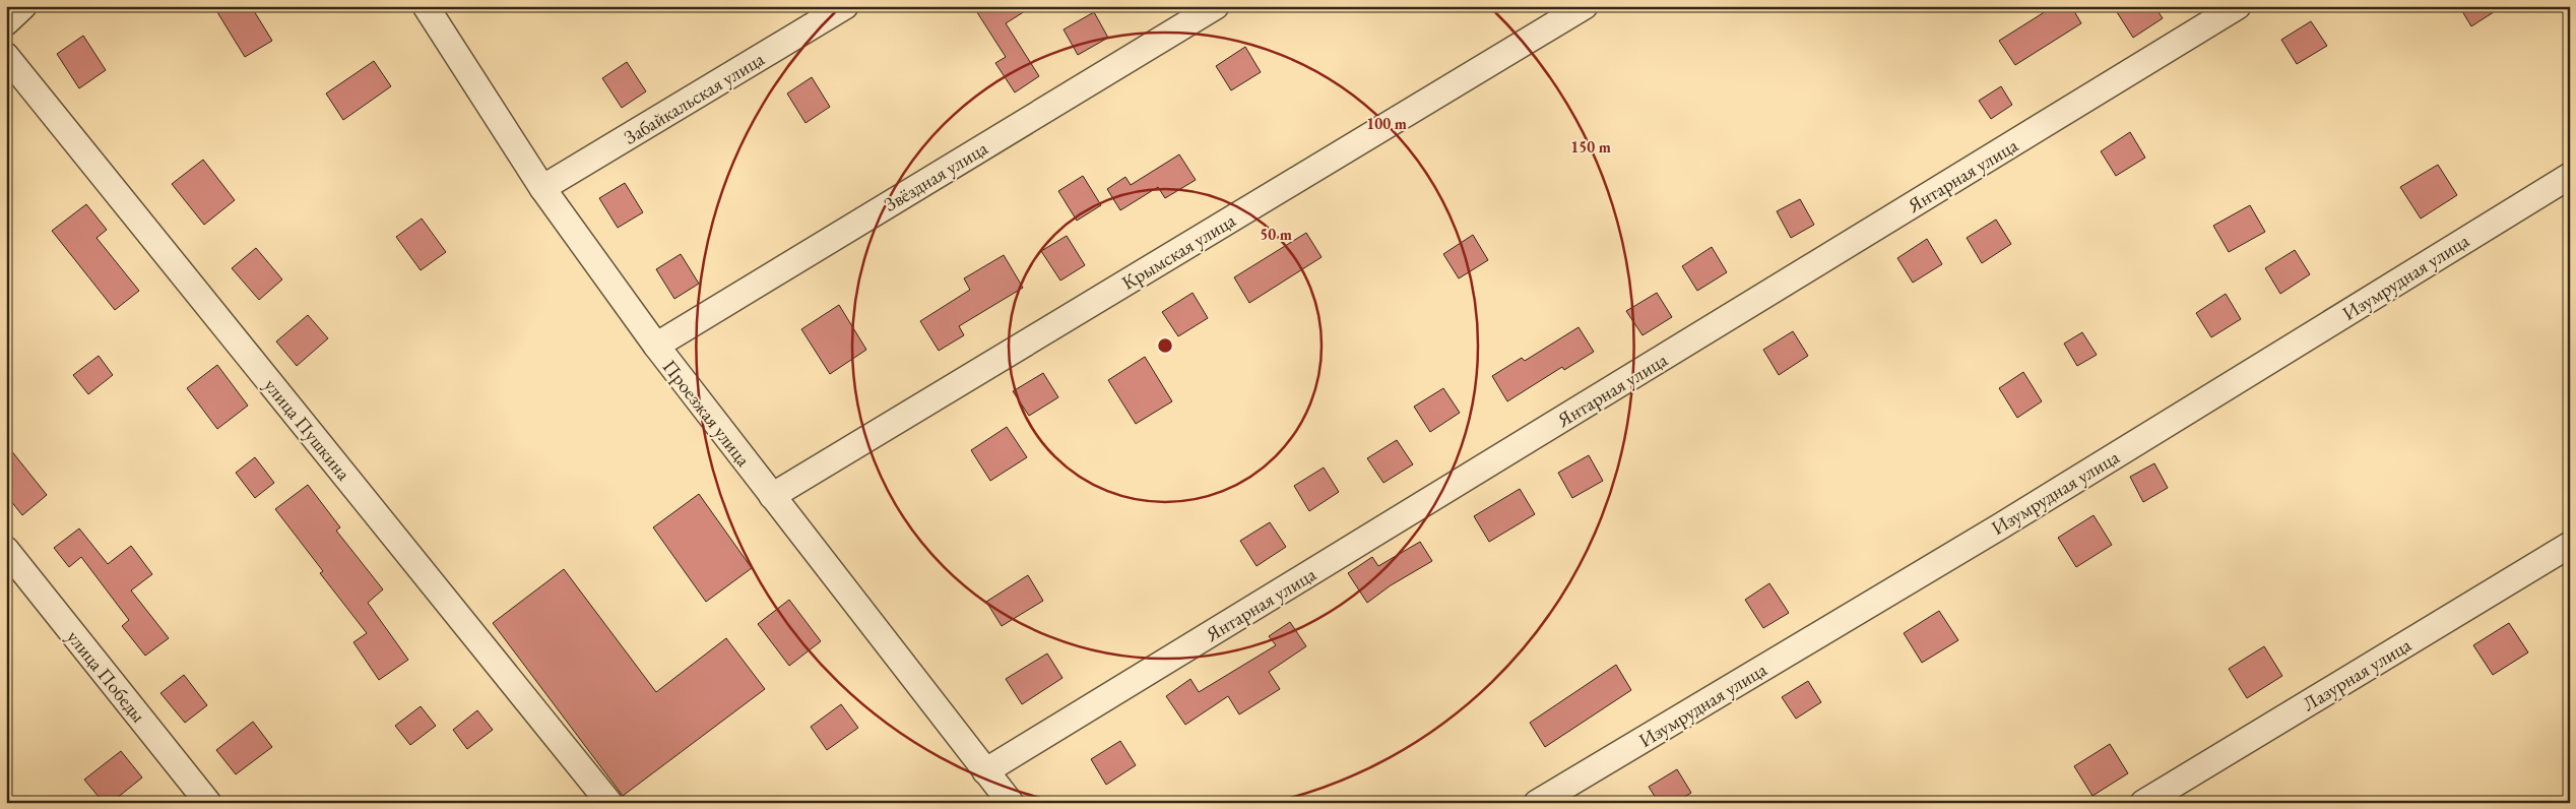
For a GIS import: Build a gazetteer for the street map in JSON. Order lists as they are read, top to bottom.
{
  "streets": {
    "street": [
      "Забайкальская улица",
      "Янтарная улица",
      "Звёздная улица",
      "Крымская улица",
      "Изумрудная улица",
      "Проезжая улица",
      "улица Пушкина",
      "Лазурная улица",
      "улица Победы"
    ]
  },
  "crossings": [
    ["Забайкальская улица", "Проезжая улица"],
    ["Янтарная улица", "Проезжая улица"],
    ["Звёздная улица", "Проезжая улица"],
    ["Крымская улица", "Проезжая улица"]
  ],
  "rings": ["100 m", "150 m", "50 m"]
}
